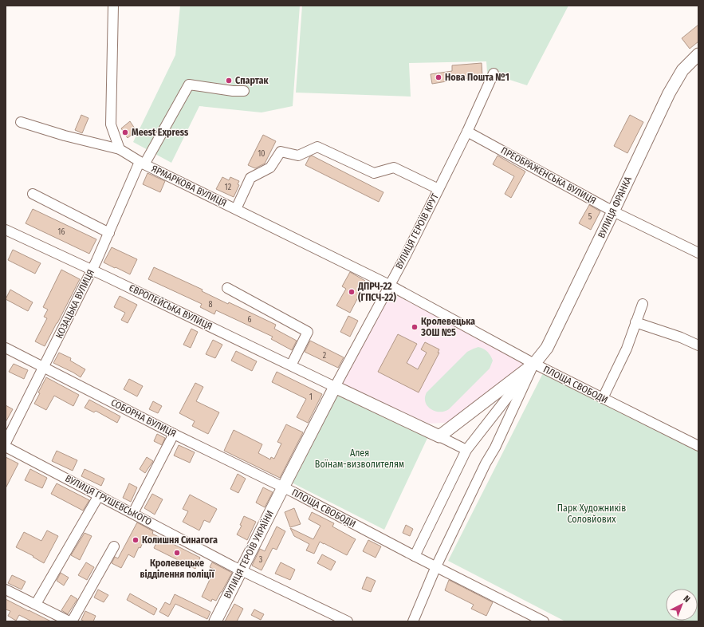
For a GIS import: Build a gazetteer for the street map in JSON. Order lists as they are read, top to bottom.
{
  "streets": {
    "main road": ["ВУЛИЦЯ ФРАНКА", "ПЛОЩА СВОБОДИ", "ВУЛИЦЯ ГЕРОЇВ УКРАЇНИ"],
    "street": [
      "ПРЕОБРАЖЕНСЬКА ВУЛИЦЯ",
      "ЯРМАРКОВА ВУЛИЦЯ",
      "ВУЛИЦЯ ГЕРОЇВ КРУТ",
      "КОЗАЦЬКА ВУЛИЦЯ",
      "ЄВРОПЕЙСЬКА ВУЛИЦЯ",
      "СОБОРНА ВУЛИЦЯ",
      "ВУЛИЦЯ ГРУШЕВСЬКОГО"
    ]
  },
  "crossings": [
    ["ПРЕОБРАЖЕНСЬКА ВУЛИЦЯ", "ВУЛИЦЯ ФРАНКА"],
    ["ПРЕОБРАЖЕНСЬКА ВУЛИЦЯ", "ВУЛИЦЯ ГЕРОЇВ КРУТ"],
    ["ЯРМАРКОВА ВУЛИЦЯ", "ВУЛИЦЯ ФРАНКА"],
    ["ЯРМАРКОВА ВУЛИЦЯ", "ВУЛИЦЯ ГЕРОЇВ КРУТ"],
    ["ЯРМАРКОВА ВУЛИЦЯ", "КОЗАЦЬКА ВУЛИЦЯ"],
    ["ЯРМАРКОВА ВУЛИЦЯ", "ПЛОЩА СВОБОДИ"],
    ["ВУЛИЦЯ ФРАНКА", "ПЛОЩА СВОБОДИ"],
    ["ВУЛИЦЯ ГЕРОЇВ КРУТ", "ЄВРОПЕЙСЬКА ВУЛИЦЯ"],
    ["ВУЛИЦЯ ГЕРОЇВ КРУТ", "ПЛОЩА СВОБОДИ"],
    ["КОЗАЦЬКА ВУЛИЦЯ", "ЄВРОПЕЙСЬКА ВУЛИЦЯ"],
    ["КОЗАЦЬКА ВУЛИЦЯ", "СОБОРНА ВУЛИЦЯ"],
    ["ЄВРОПЕЙСЬКА ВУЛИЦЯ", "ПЛОЩА СВОБОДИ"],
    ["ПЛОЩА СВОБОДИ", "СОБОРНА ВУЛИЦЯ"],
    ["ПЛОЩА СВОБОДИ", "ВУЛИЦЯ ГЕРОЇВ УКРАЇНИ"],
    ["СОБОРНА ВУЛИЦЯ", "ВУЛИЦЯ ГЕРОЇВ УКРАЇНИ"],
    ["ВУЛИЦЯ ГРУШЕВСЬКОГО", "ВУЛИЦЯ ГЕРОЇВ УКРАЇНИ"]
  ],
  "parks": ["Алея Воїнам-визволителям", "Парк Художників Соловйових"],
  "places": [
    "Нова Пошта №1",
    "Спартак",
    "Meest Express",
    "ДПРЧ-22 (ГПСЧ-22)",
    "Кролевецька ЗОШ №5",
    "Колишня Синагога",
    "Кролевецьке відділення поліції"
  ],
  "house_numbers": [
    "10",
    "12",
    "5",
    "16",
    "8",
    "6",
    "2",
    "1",
    "3"
  ],
  "north": "top right"
}
